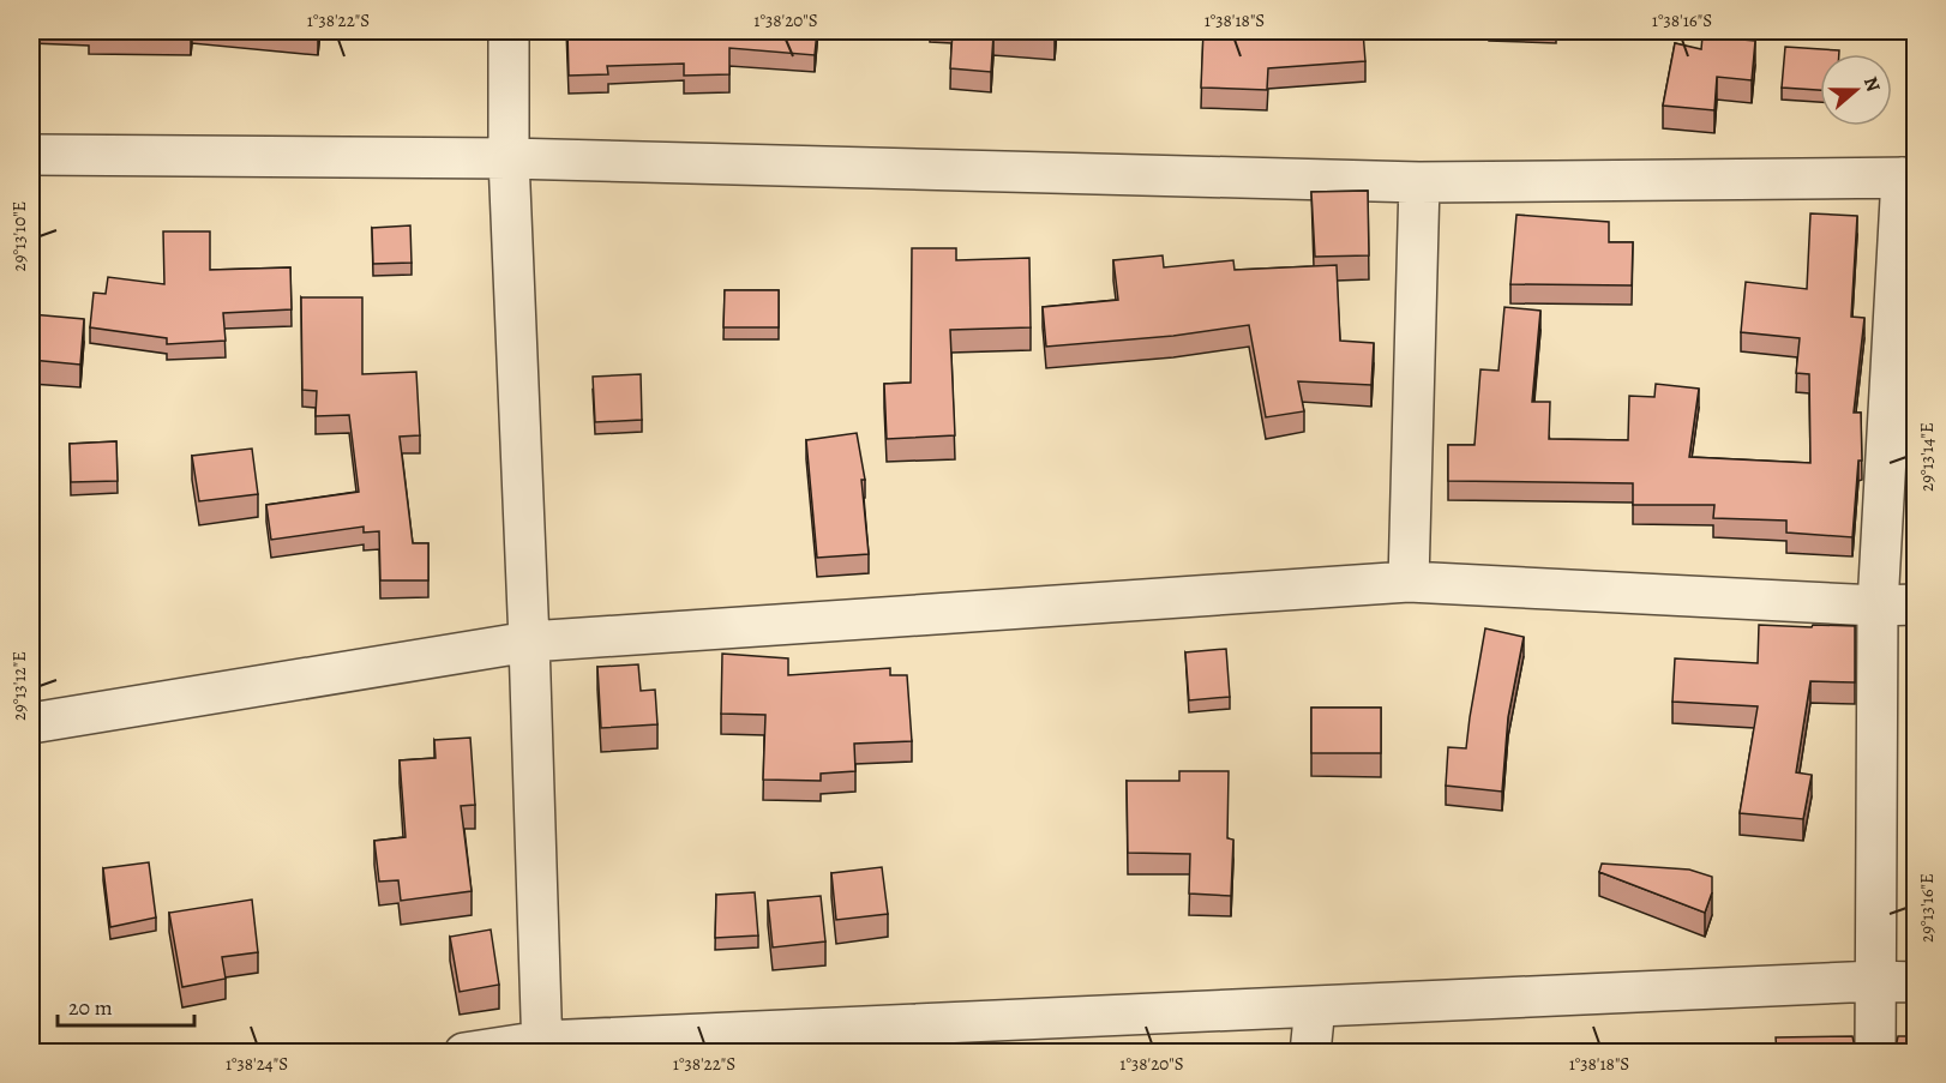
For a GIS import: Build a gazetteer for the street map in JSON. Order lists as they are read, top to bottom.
{
  "scale_bar": "20 m",
  "north": "right",
  "coordinates": [
    "1°38'22\"S",
    "1°38'20\"S",
    "1°38'18\"S",
    "1°38'16\"S",
    "29°13'10\"E",
    "29°13'14\"E",
    "29°13'12\"E",
    "29°13'16\"E",
    "1°38'24\"S"
  ]
}
